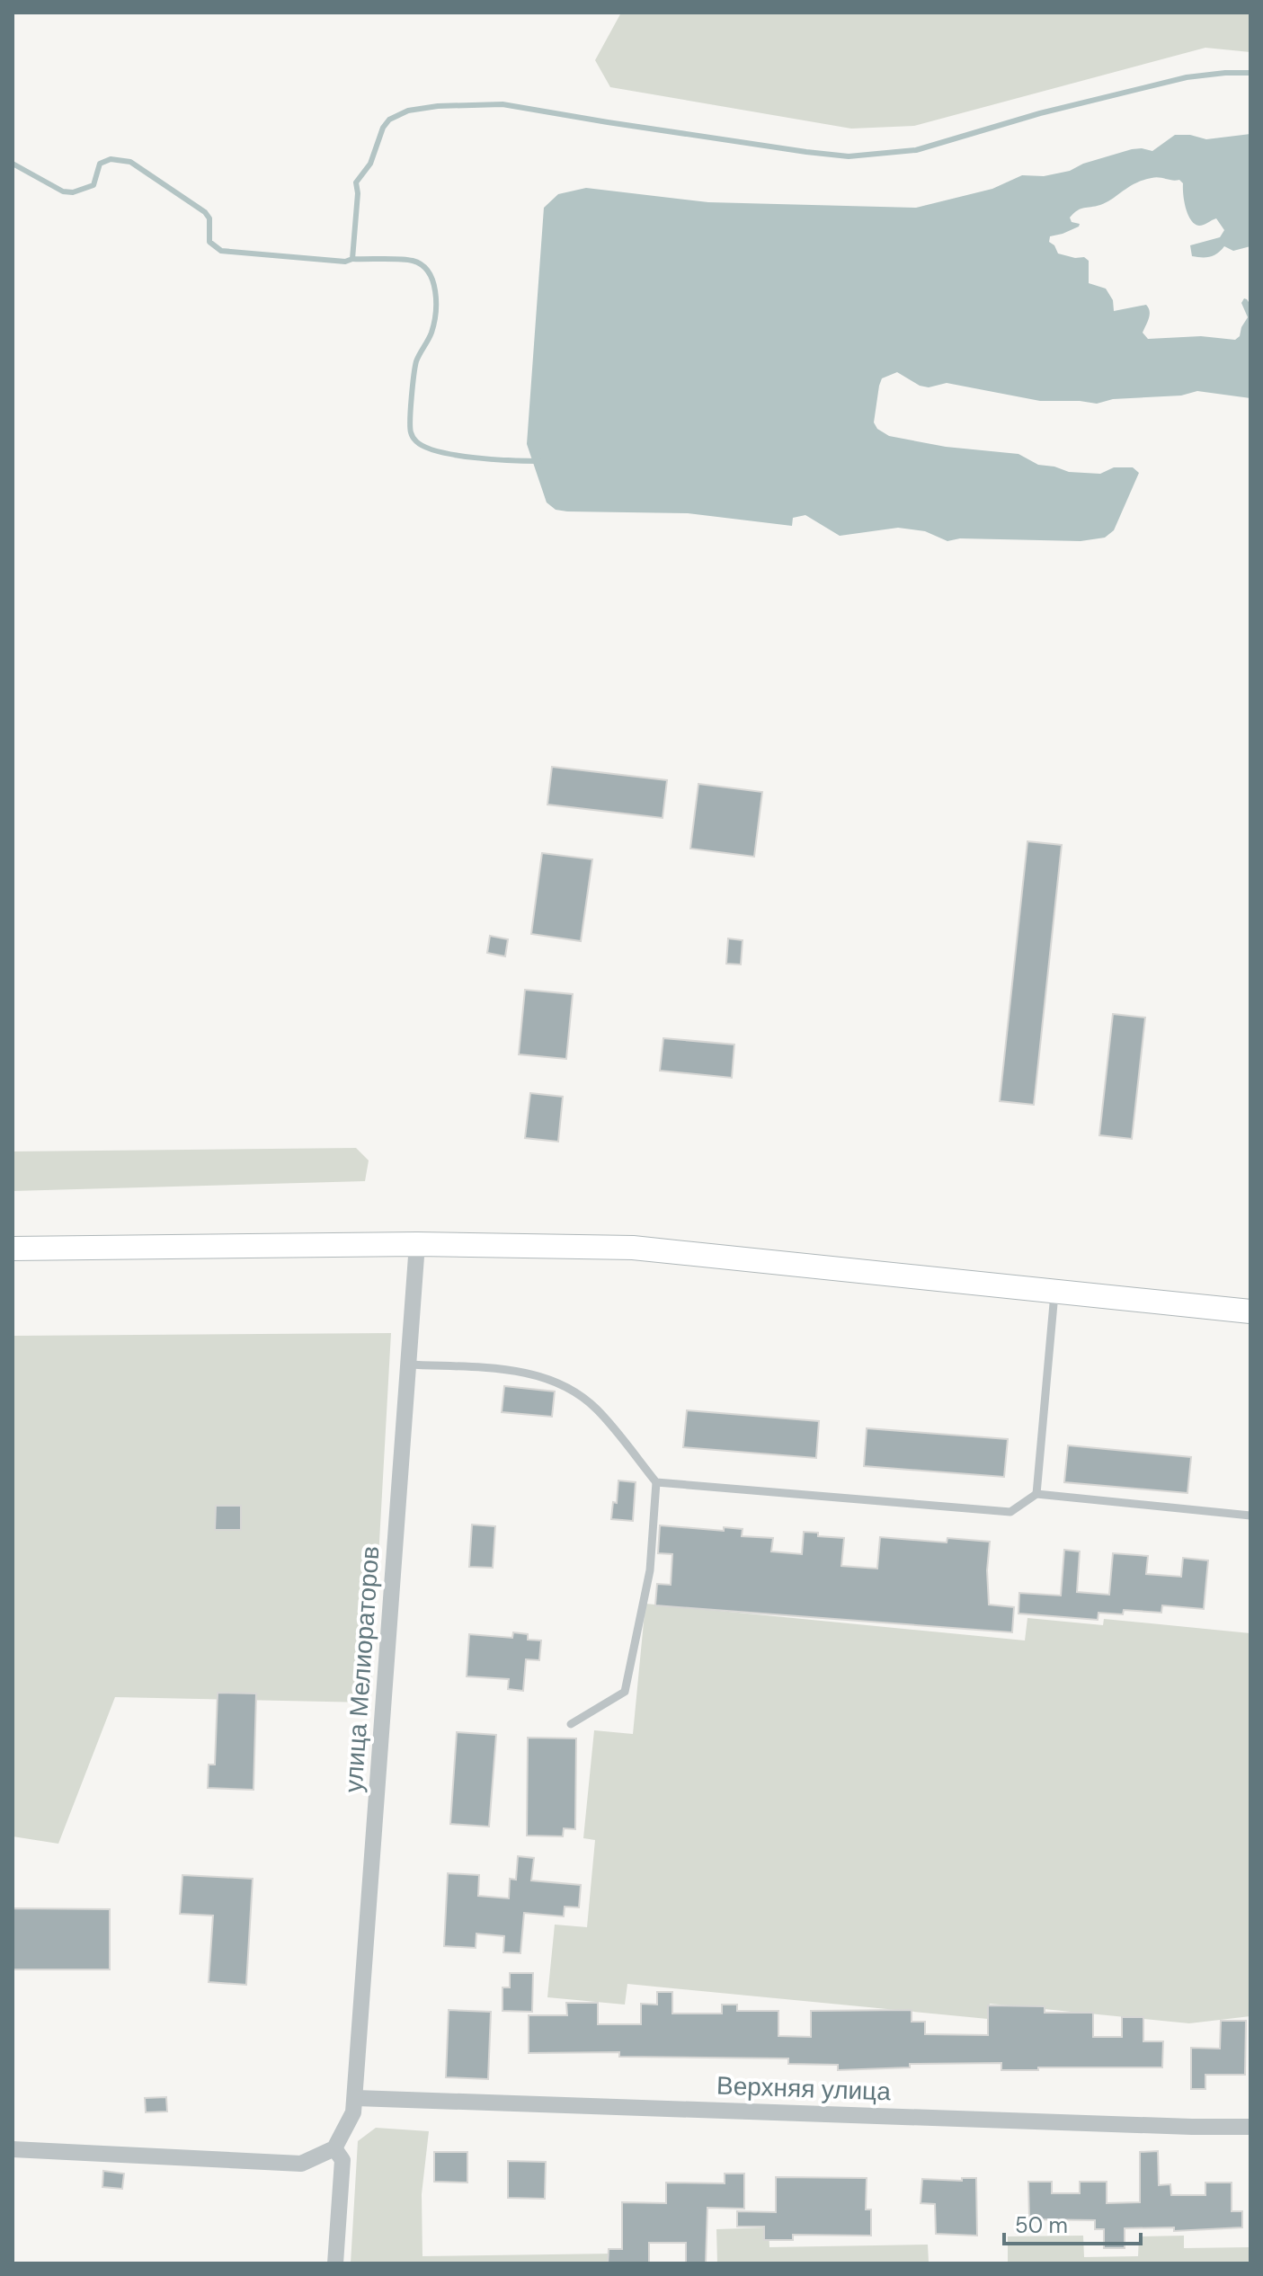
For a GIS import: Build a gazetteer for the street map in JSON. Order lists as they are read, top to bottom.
{
  "streets": {
    "street": ["улица Мелиораторов", "Верхняя улица"]
  },
  "crossings": [
    ["улица Мелиораторов", "Верхняя улица"]
  ],
  "scale_bar": "50 m"
}
